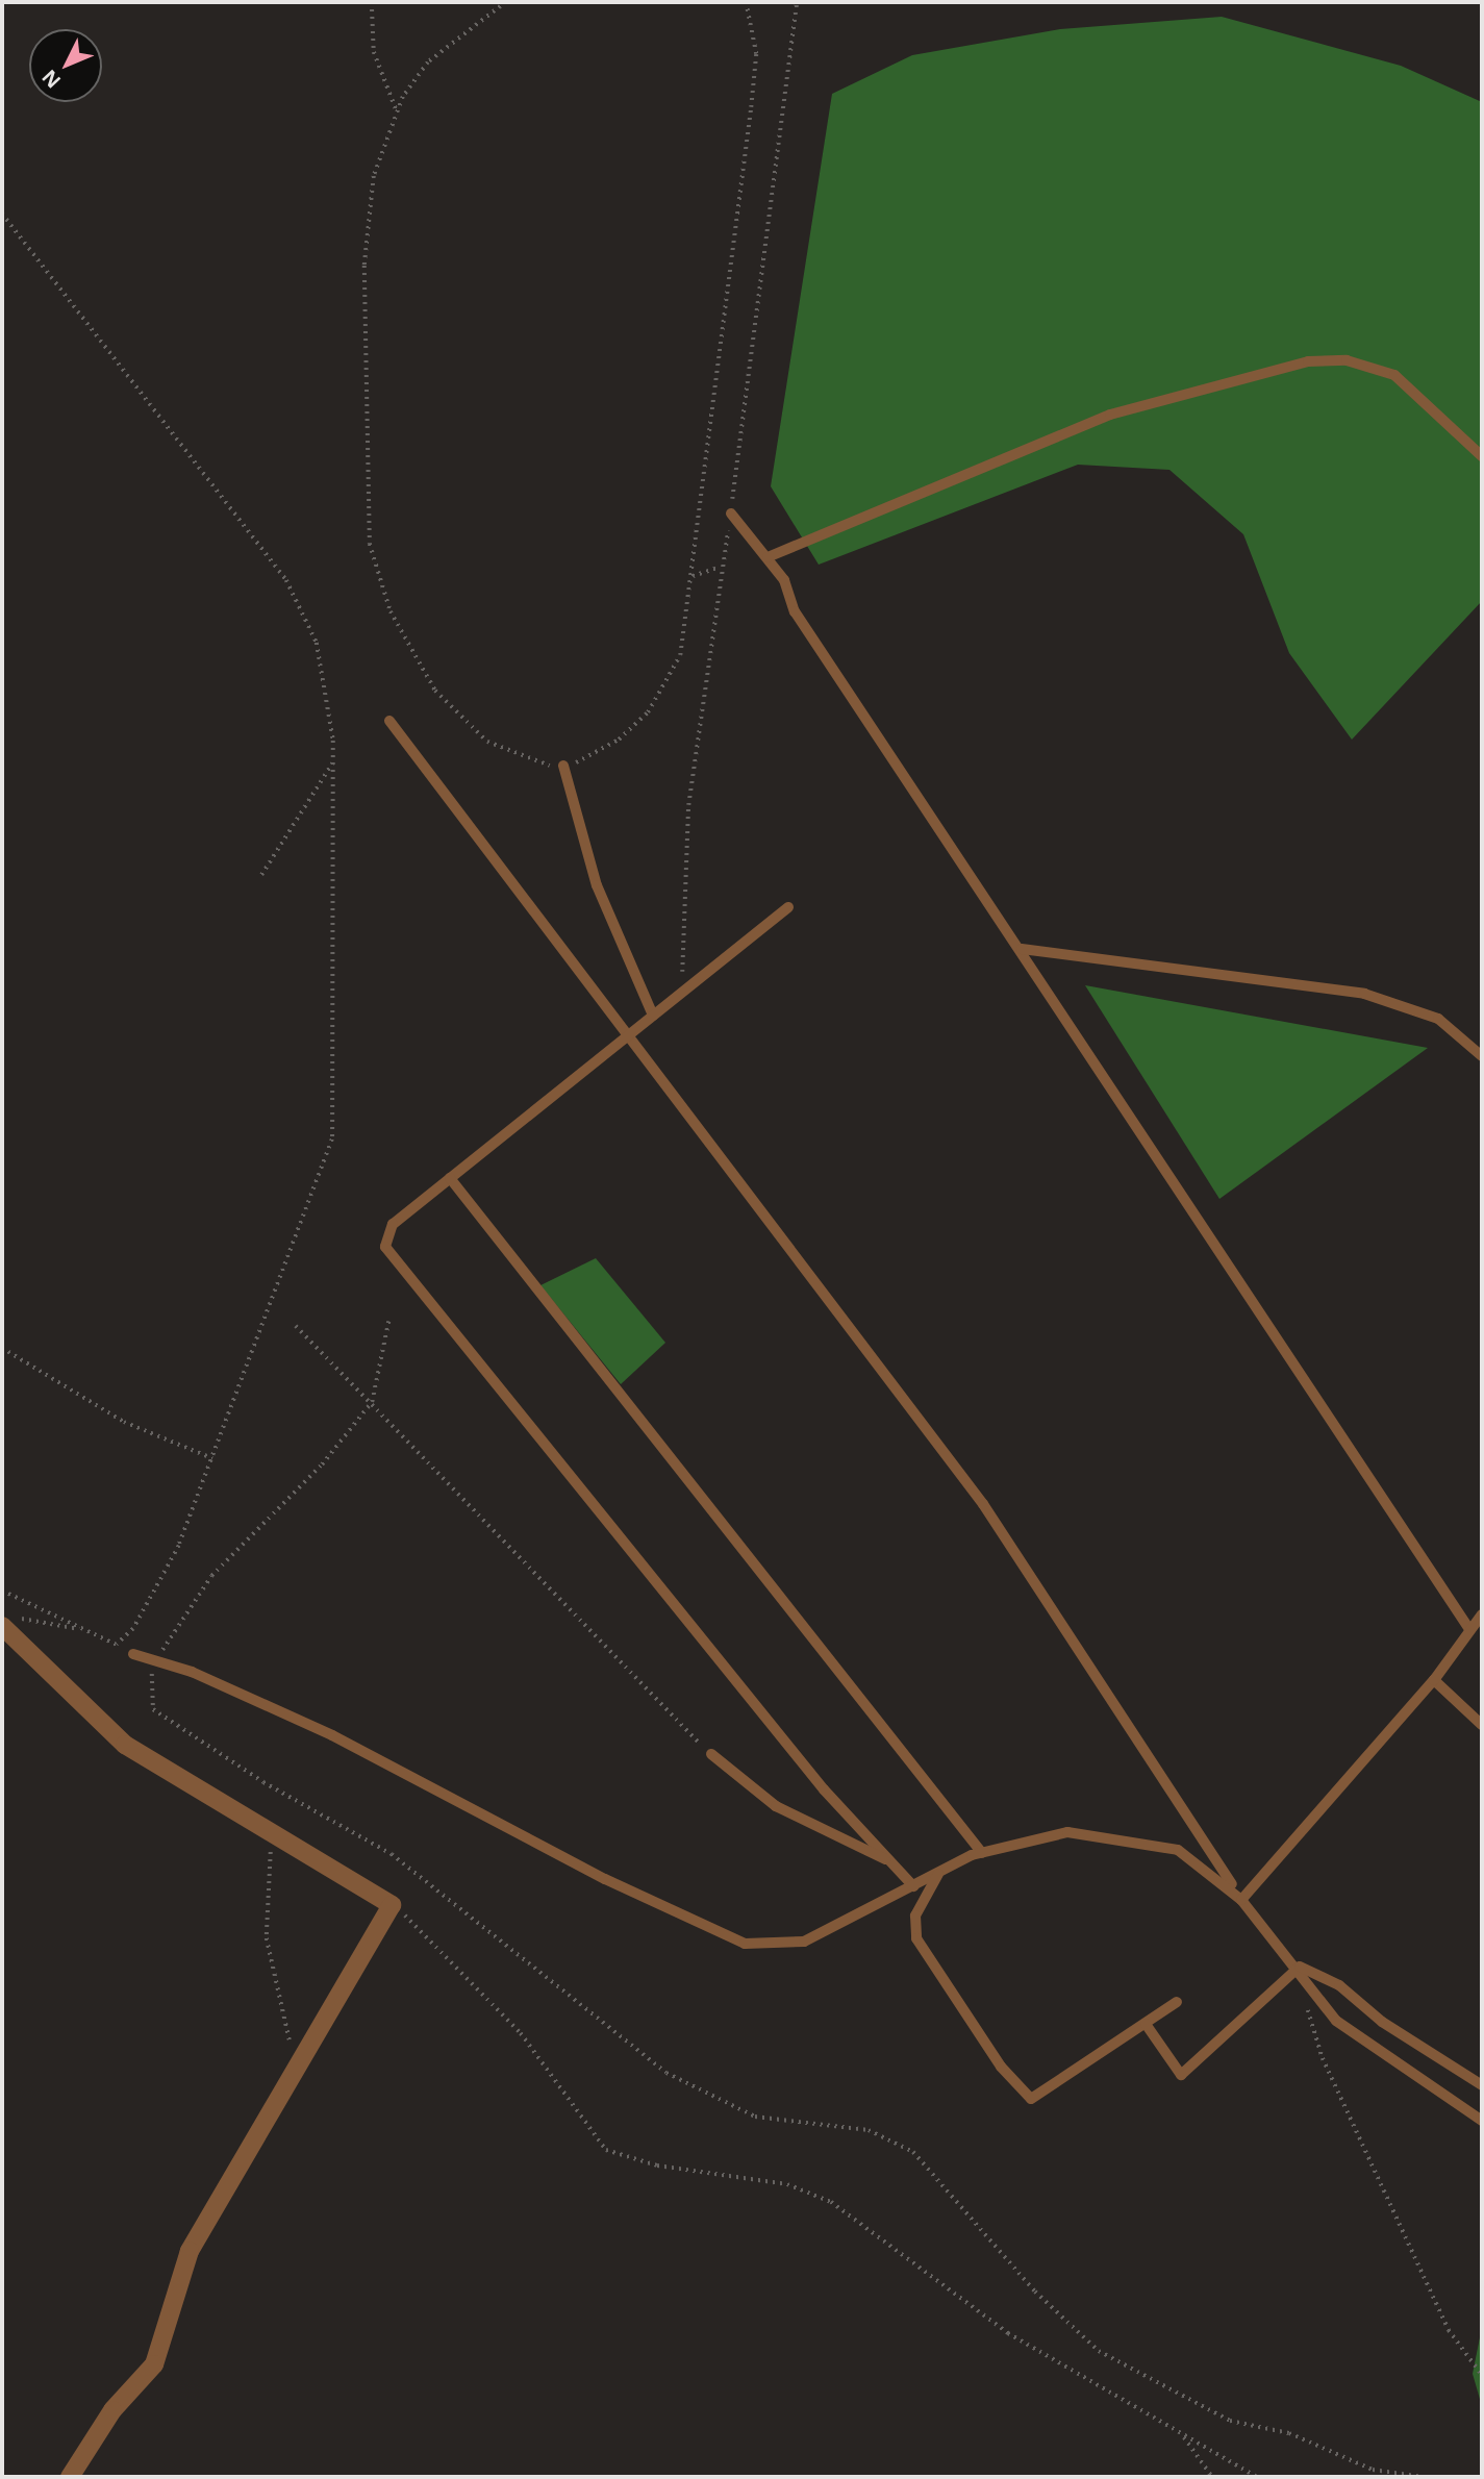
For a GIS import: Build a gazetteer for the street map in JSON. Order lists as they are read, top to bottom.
{
  "north": "bottom left"
}
